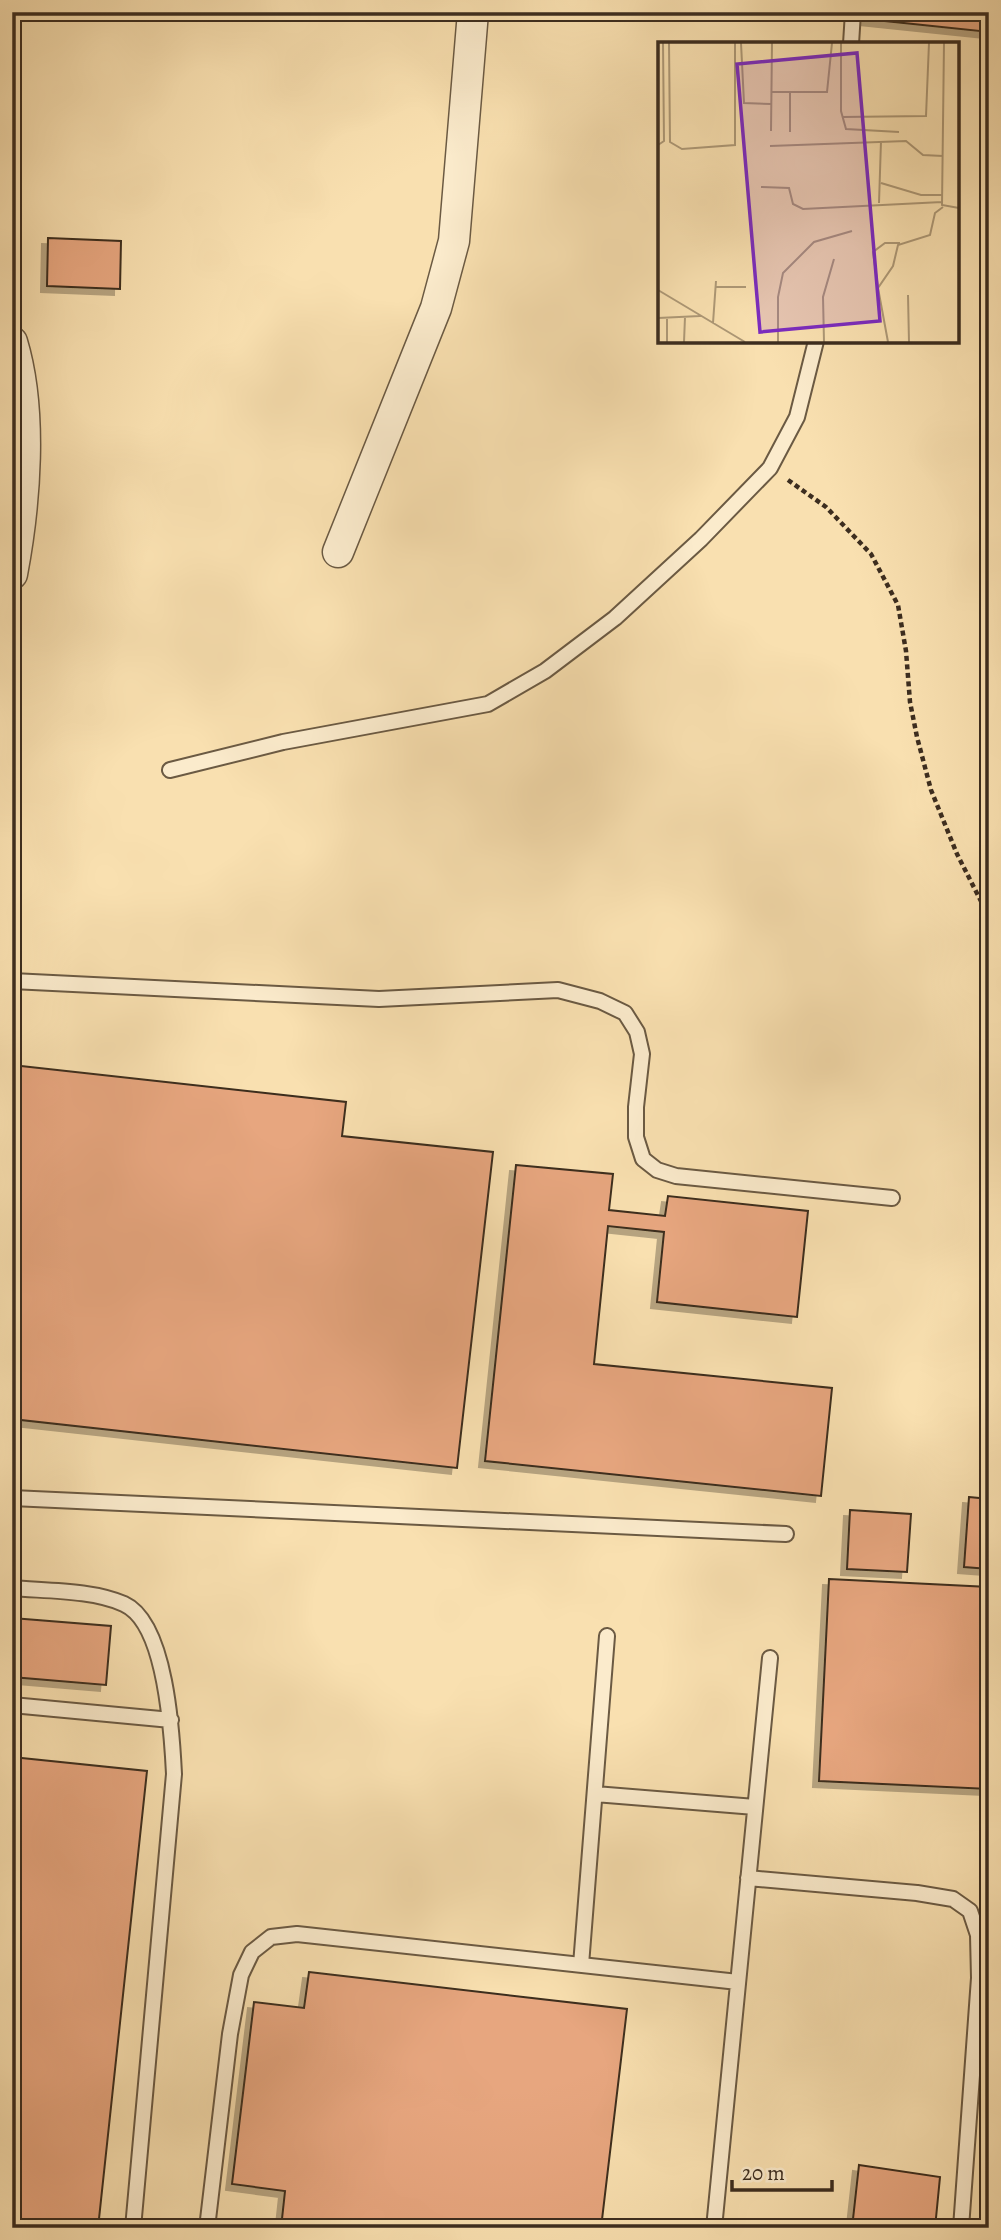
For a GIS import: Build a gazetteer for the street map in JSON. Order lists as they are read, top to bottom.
{
  "scale_bar": "20 m"
}
